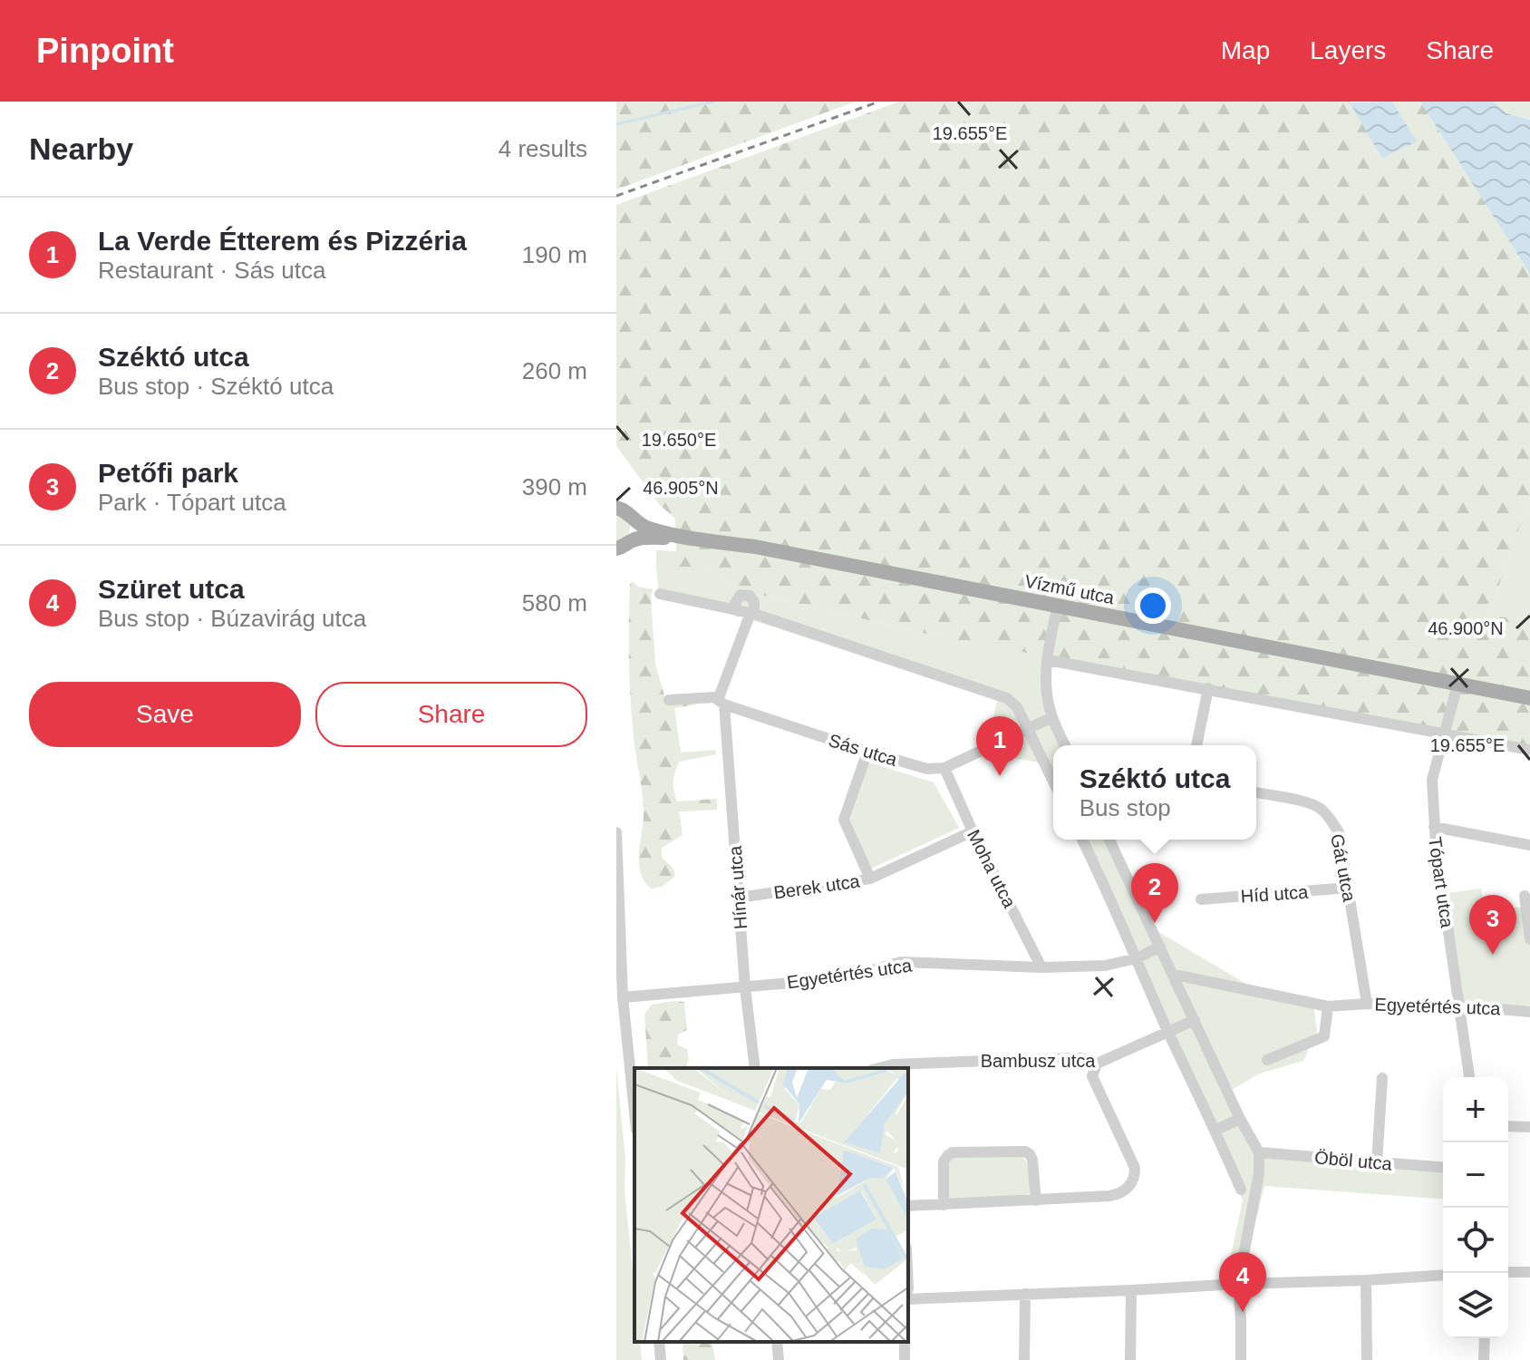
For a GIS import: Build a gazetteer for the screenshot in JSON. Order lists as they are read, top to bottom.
{
  "streets": {
    "main road": ["Vízmű utca"],
    "street": [
      "Sás utca",
      "Gát utca",
      "Moha utca",
      "Tópart utca",
      "Berek utca",
      "Hínár utca",
      "Híd utca",
      "Egyetértés utca",
      "Bambusz utca",
      "Öböl utca"
    ]
  },
  "crossings": [
    ["Vízmű utca", "Tópart utca"],
    ["Sás utca", "Moha utca"],
    ["Sás utca", "Hínár utca"],
    ["Gát utca", "Híd utca"],
    ["Gát utca", "Egyetértés utca"],
    ["Moha utca", "Berek utca"],
    ["Moha utca", "Egyetértés utca"],
    ["Tópart utca", "Egyetértés utca"],
    ["Berek utca", "Hínár utca"],
    ["Hínár utca", "Egyetértés utca"]
  ],
  "page": {
    "header": "Pinpoint",
    "nav": ["Map", "Layers", "Share"],
    "heading": ["Nearby", "4 results"],
    "list": [
      {
        "mark": "1",
        "name": "La Verde Étterem és Pizzéria",
        "note": "Restaurant · Sás utca",
        "value": "190 m"
      },
      {
        "mark": "2",
        "name": "Széktó utca",
        "note": "Bus stop · Széktó utca",
        "value": "260 m"
      },
      {
        "mark": "3",
        "name": "Petőfi park",
        "note": "Park · Tópart utca",
        "value": "390 m"
      },
      {
        "mark": "4",
        "name": "Szüret utca",
        "note": "Bus stop · Búzavirág utca",
        "value": "580 m"
      }
    ],
    "buttons": ["Save", "Share"],
    "pins": [
      "1",
      "2",
      "3",
      "4"
    ],
    "popup": ["Széktó utca", "Bus stop"],
    "map_buttons": ["+", "−"]
  },
  "coordinates": [
    "19.655°E",
    "19.650°E",
    "46.905°N",
    "46.900°N"
  ]
}
